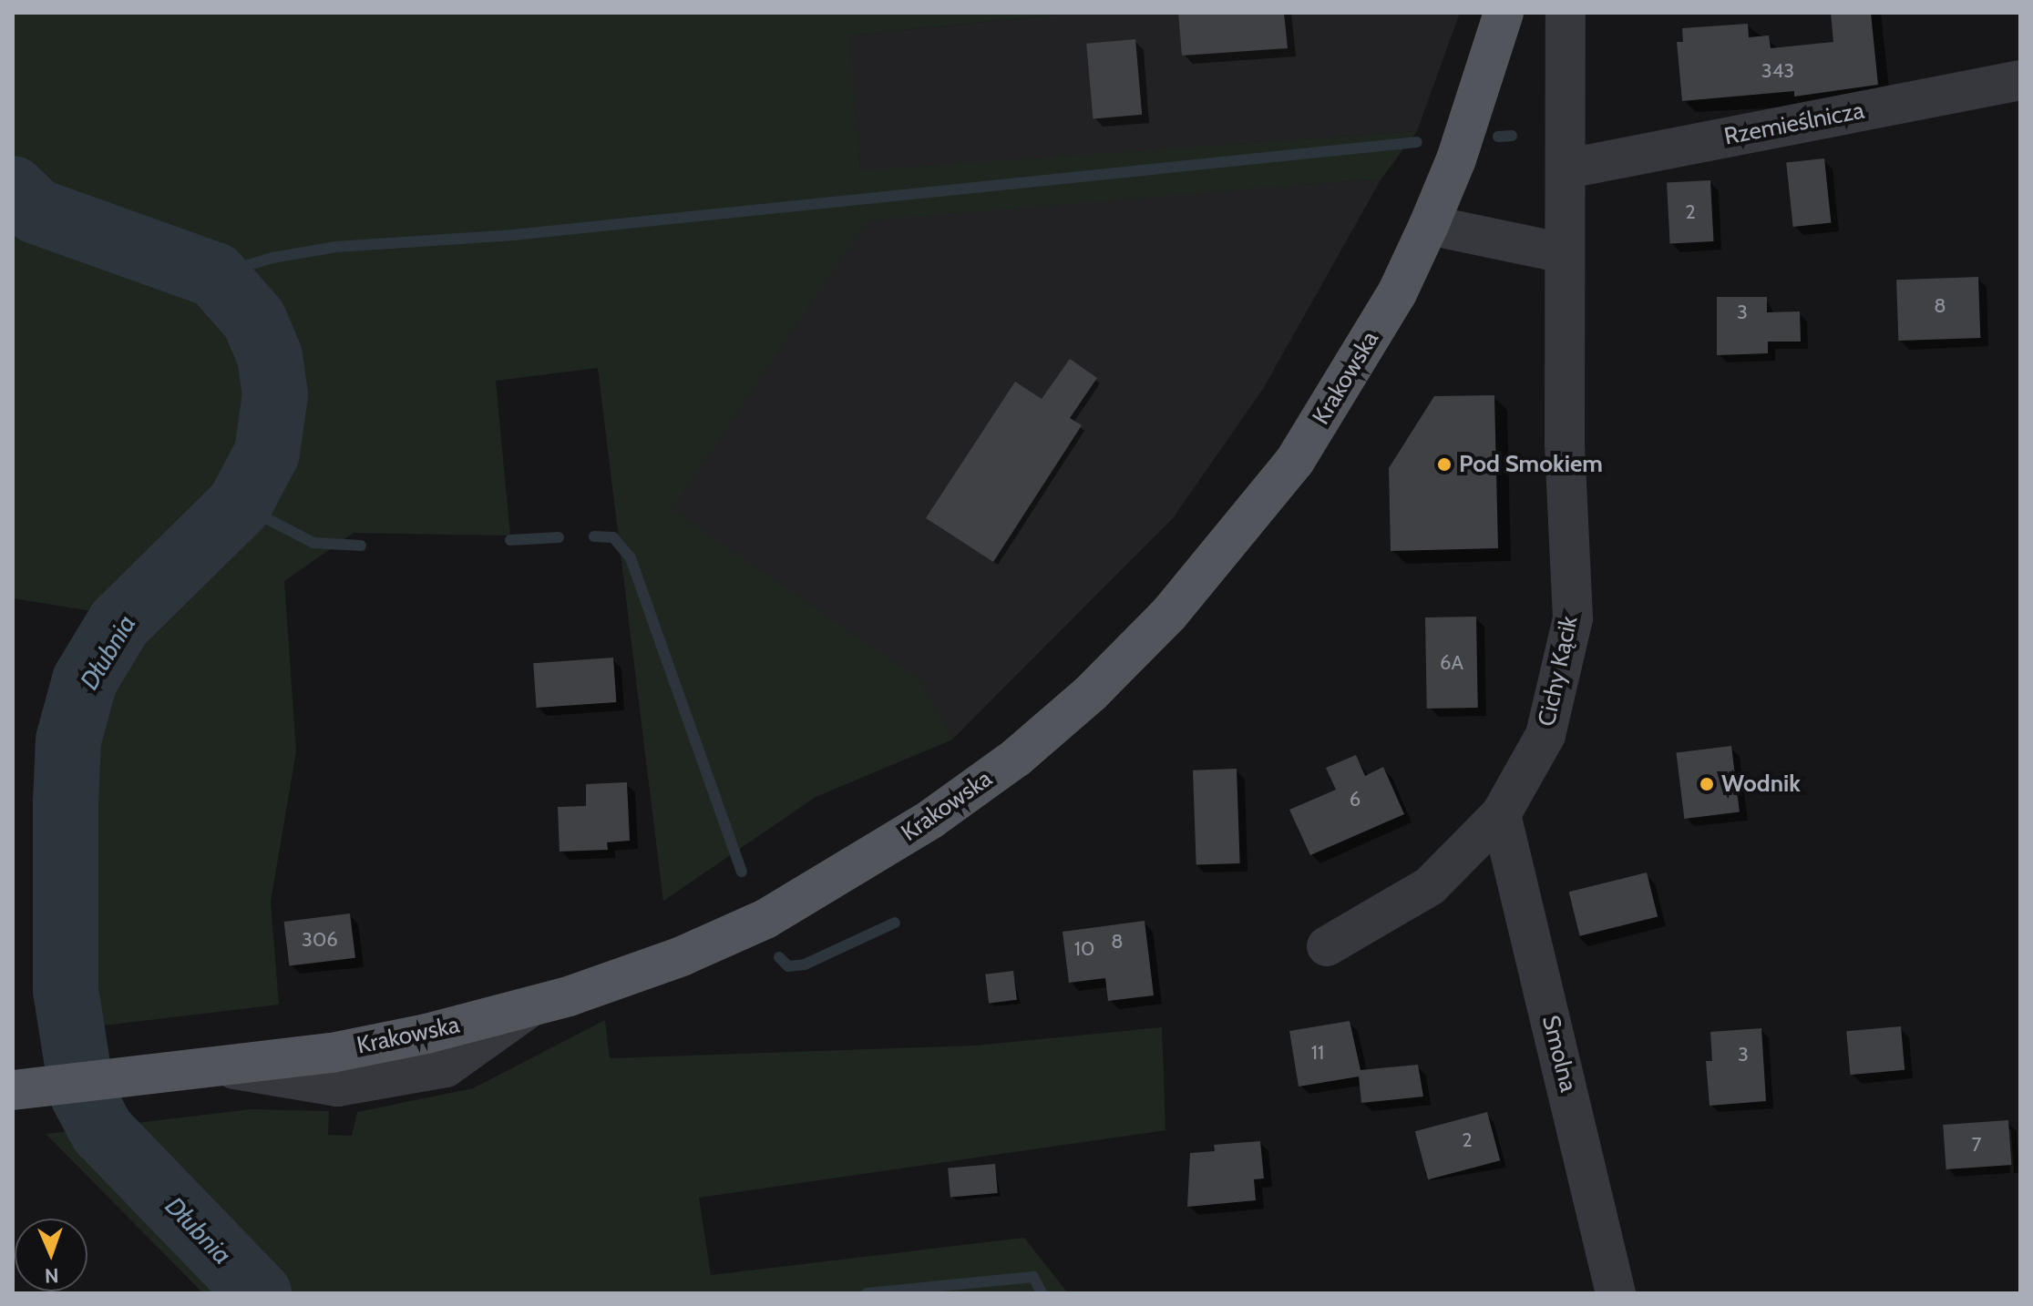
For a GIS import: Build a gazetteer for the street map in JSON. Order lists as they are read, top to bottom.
{
  "streets": {
    "main road": ["Krakowska"],
    "street": ["Rzemieślnicza", "Cichy Kącik", "Smolna"]
  },
  "crossings": [
    ["Rzemieślnicza", "Cichy Kącik"],
    ["Cichy Kącik", "Smolna"]
  ],
  "water": ["Dłubnia"],
  "places": ["Pod Smokiem", "Wodnik"],
  "house_numbers": [
    "343",
    "2",
    "8",
    "3",
    "6A",
    "6",
    "306",
    "8",
    "10",
    "11",
    "3",
    "2",
    "7"
  ],
  "north": "bottom"
}
